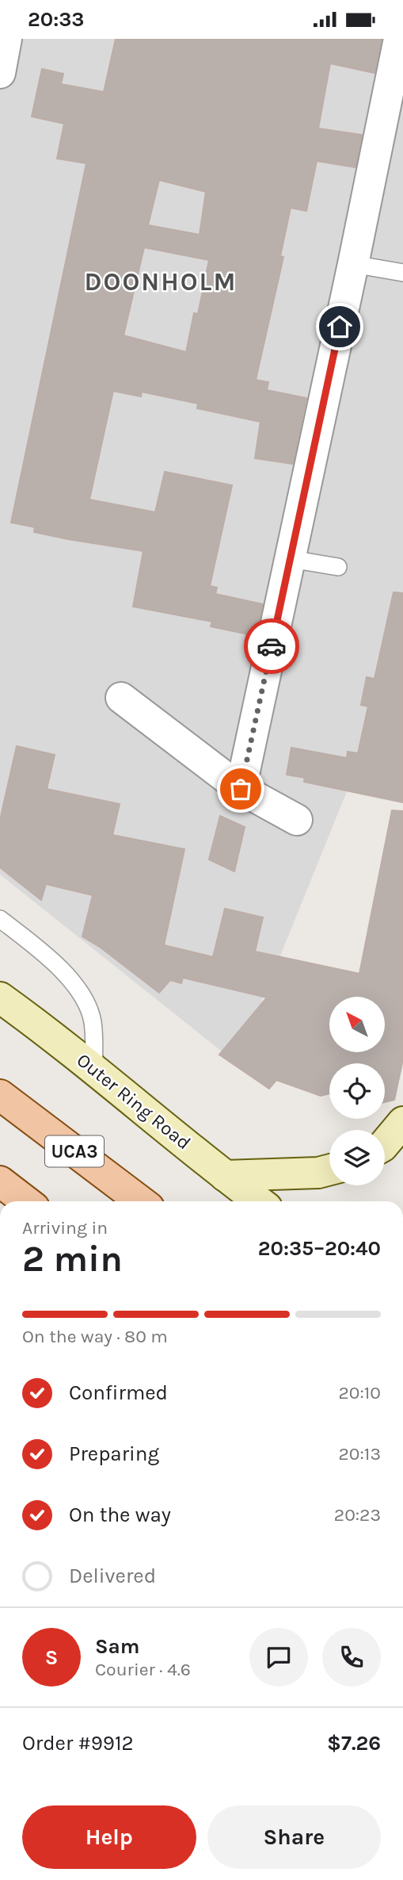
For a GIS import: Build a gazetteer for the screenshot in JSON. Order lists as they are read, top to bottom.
{
  "streets": {
    "main road": ["Outer Ring Road", "UCA3"]
  },
  "districts": ["DOONHOLM"],
  "north": "top left",
  "page": {
    "status": "20:33",
    "heading": ["2 min", "Arriving in", "20:35–20:40"],
    "panel": [
      "Sam",
      "Courier · 4.6",
      "Order #9912",
      "$7.26"
    ],
    "bar": "On the way · 80 m",
    "list": [
      ["Confirmed", "20:10"],
      ["Preparing", "20:13"],
      ["On the way", "20:23"],
      "Delivered"
    ],
    "round": "S",
    "buttons": ["Help", "Share"]
  }
}
